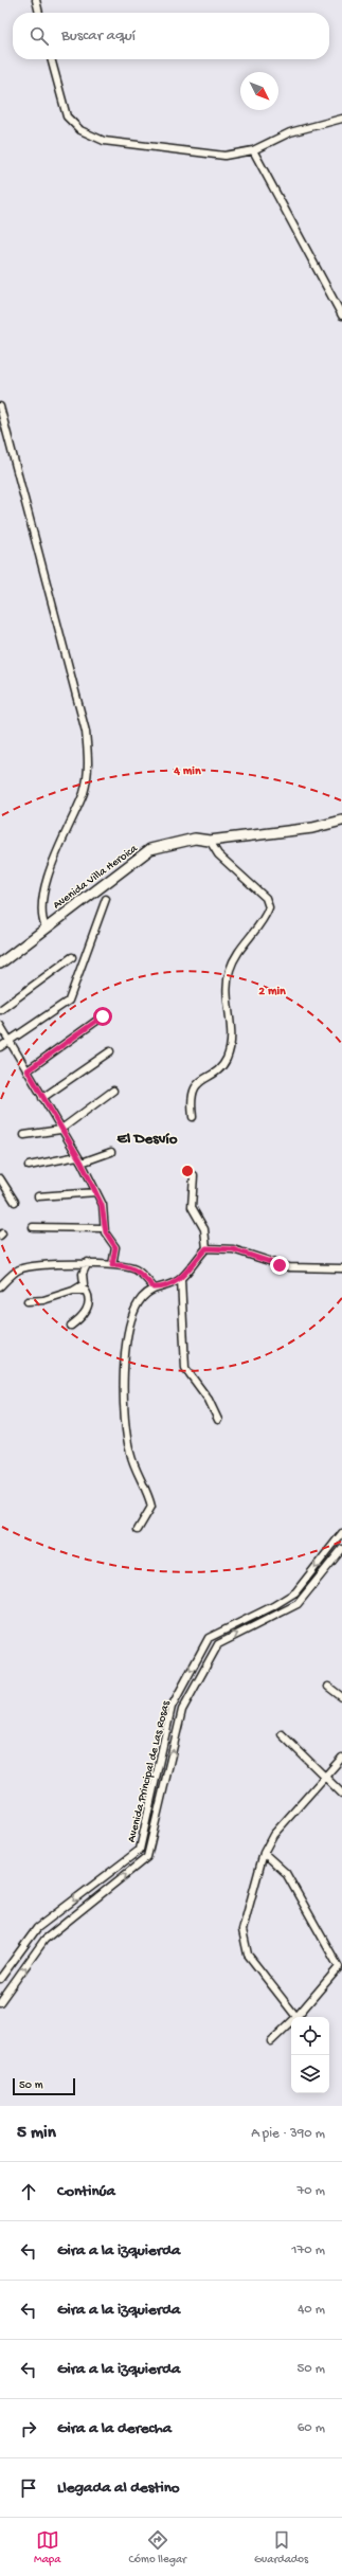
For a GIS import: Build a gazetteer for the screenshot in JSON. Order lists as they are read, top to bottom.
{
  "streets": {
    "main road": ["Avenida Villa Heroica"],
    "street": ["Avenida Principal de Las Rosas"]
  },
  "districts": ["El Desvío"],
  "scale_bar": "50 m",
  "north": "bottom right",
  "page": {
    "search": "Buscar aquí",
    "scale": "50 m",
    "heading": ["5 min", "A pie · 390 m"],
    "list": [
      ["Continúa", "70 m"],
      ["Gira a la izquierda", "170 m"],
      ["Gira a la izquierda", "40 m"],
      ["Gira a la izquierda", "50 m"],
      ["Gira a la derecha", "60 m"],
      "Llegada al destino"
    ],
    "nav": ["Mapa", "Cómo llegar", "Guardados"]
  },
  "rings": ["4 min", "2 min"]
}
